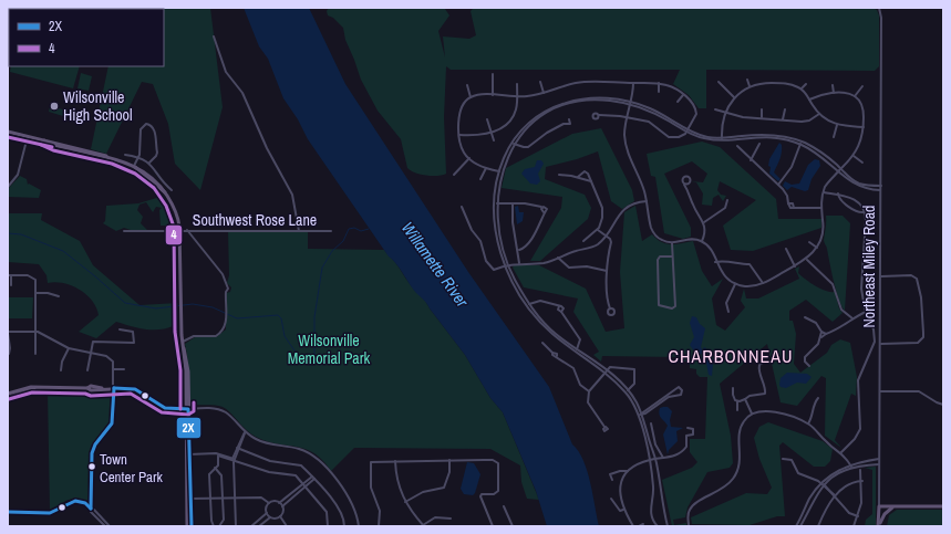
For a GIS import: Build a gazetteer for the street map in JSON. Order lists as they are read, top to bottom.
{
  "streets": {
    "main road": ["Northeast Miley Road"],
    "street": ["Southwest Rose Lane"]
  },
  "districts": ["CHARBONNEAU"],
  "water": ["Willamette River"],
  "parks": ["Wilsonville Memorial Park"],
  "places": ["Wilsonville High School", "Town Center Park"],
  "lines": ["transit line 4", "transit line 2X"],
  "legend": ["2X", "4"]
}
